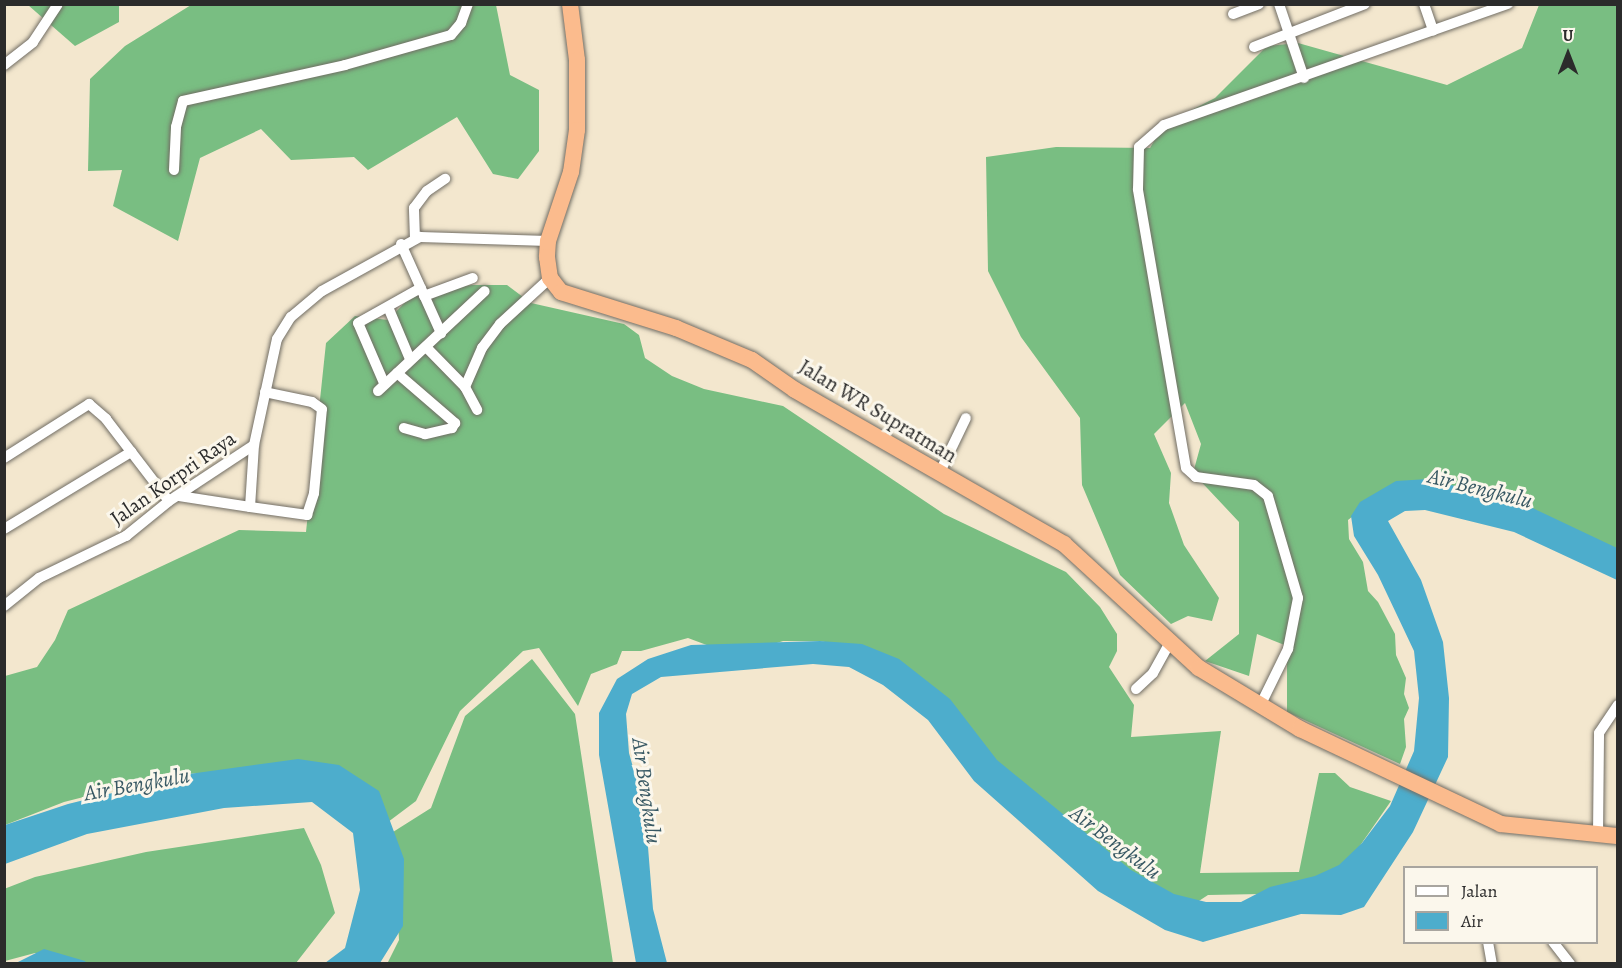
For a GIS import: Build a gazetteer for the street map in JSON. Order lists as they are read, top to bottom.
{
  "streets": {
    "highway": ["Jalan WR Supratman"],
    "street": ["Jalan Korpri Raya"]
  },
  "water": ["Air Bengkulu"],
  "legend": ["Jalan", "Air"],
  "north": "top"
}
